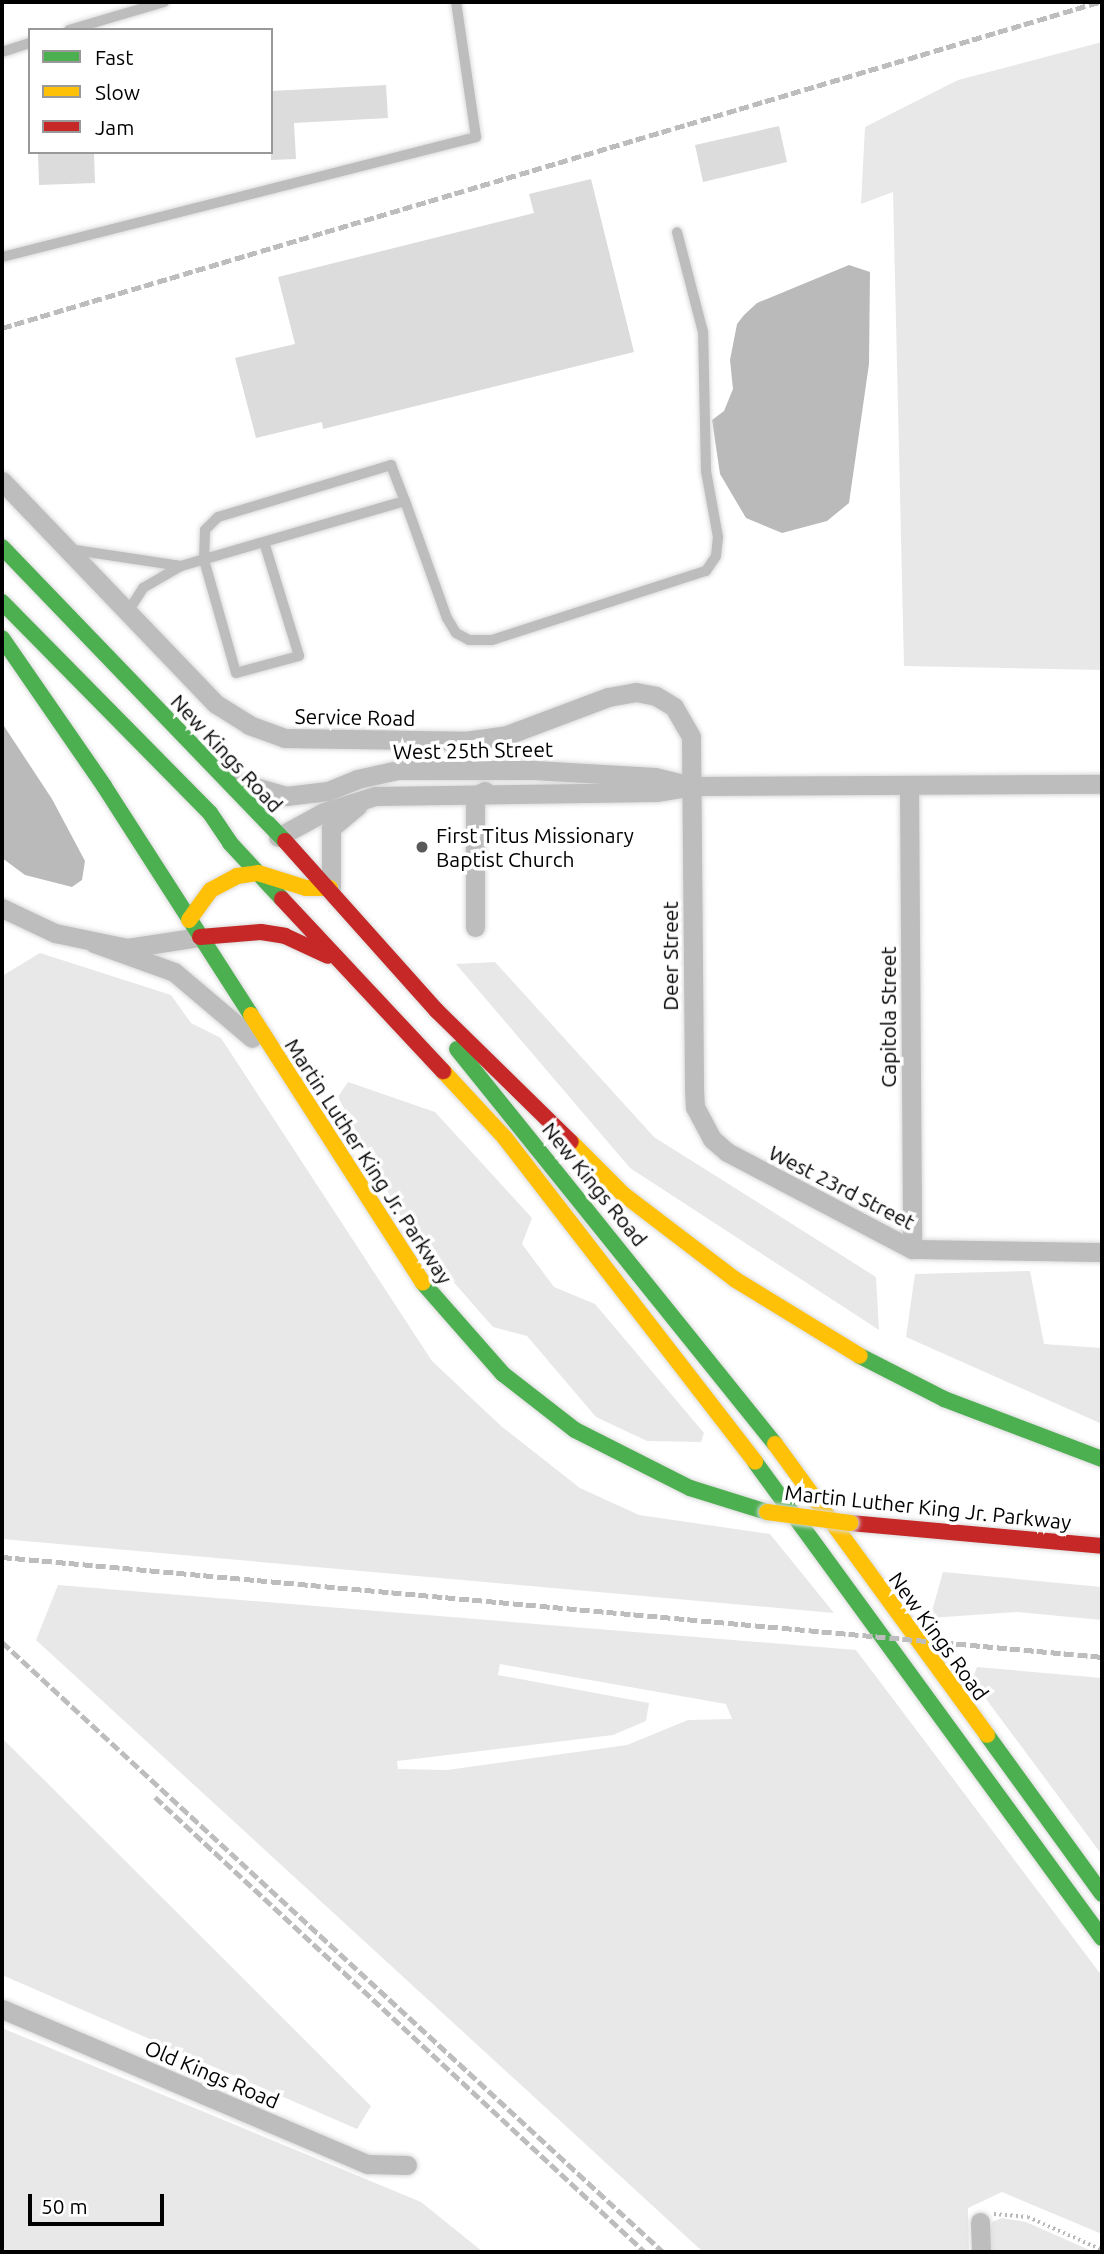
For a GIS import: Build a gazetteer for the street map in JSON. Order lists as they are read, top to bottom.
{
  "streets": {
    "main road": ["New Kings Road", "Martin Luther King Jr. Parkway"],
    "street": [
      "Service Road",
      "West 25th Street",
      "Deer Street",
      "Capitola Street",
      "West 23rd Street",
      "Old Kings Road"
    ]
  },
  "crossings": [
    ["Service Road", "West 25th Street"],
    ["Service Road", "Deer Street"],
    ["West 25th Street", "New Kings Road"],
    ["West 25th Street", "Deer Street"],
    ["West 25th Street", "Capitola Street"],
    ["Deer Street", "West 23rd Street"],
    ["Capitola Street", "West 23rd Street"]
  ],
  "places": ["First Titus Missionary Baptist Church"],
  "legend": ["Fast", "Slow", "Jam"],
  "scale_bar": "50 m"
}
